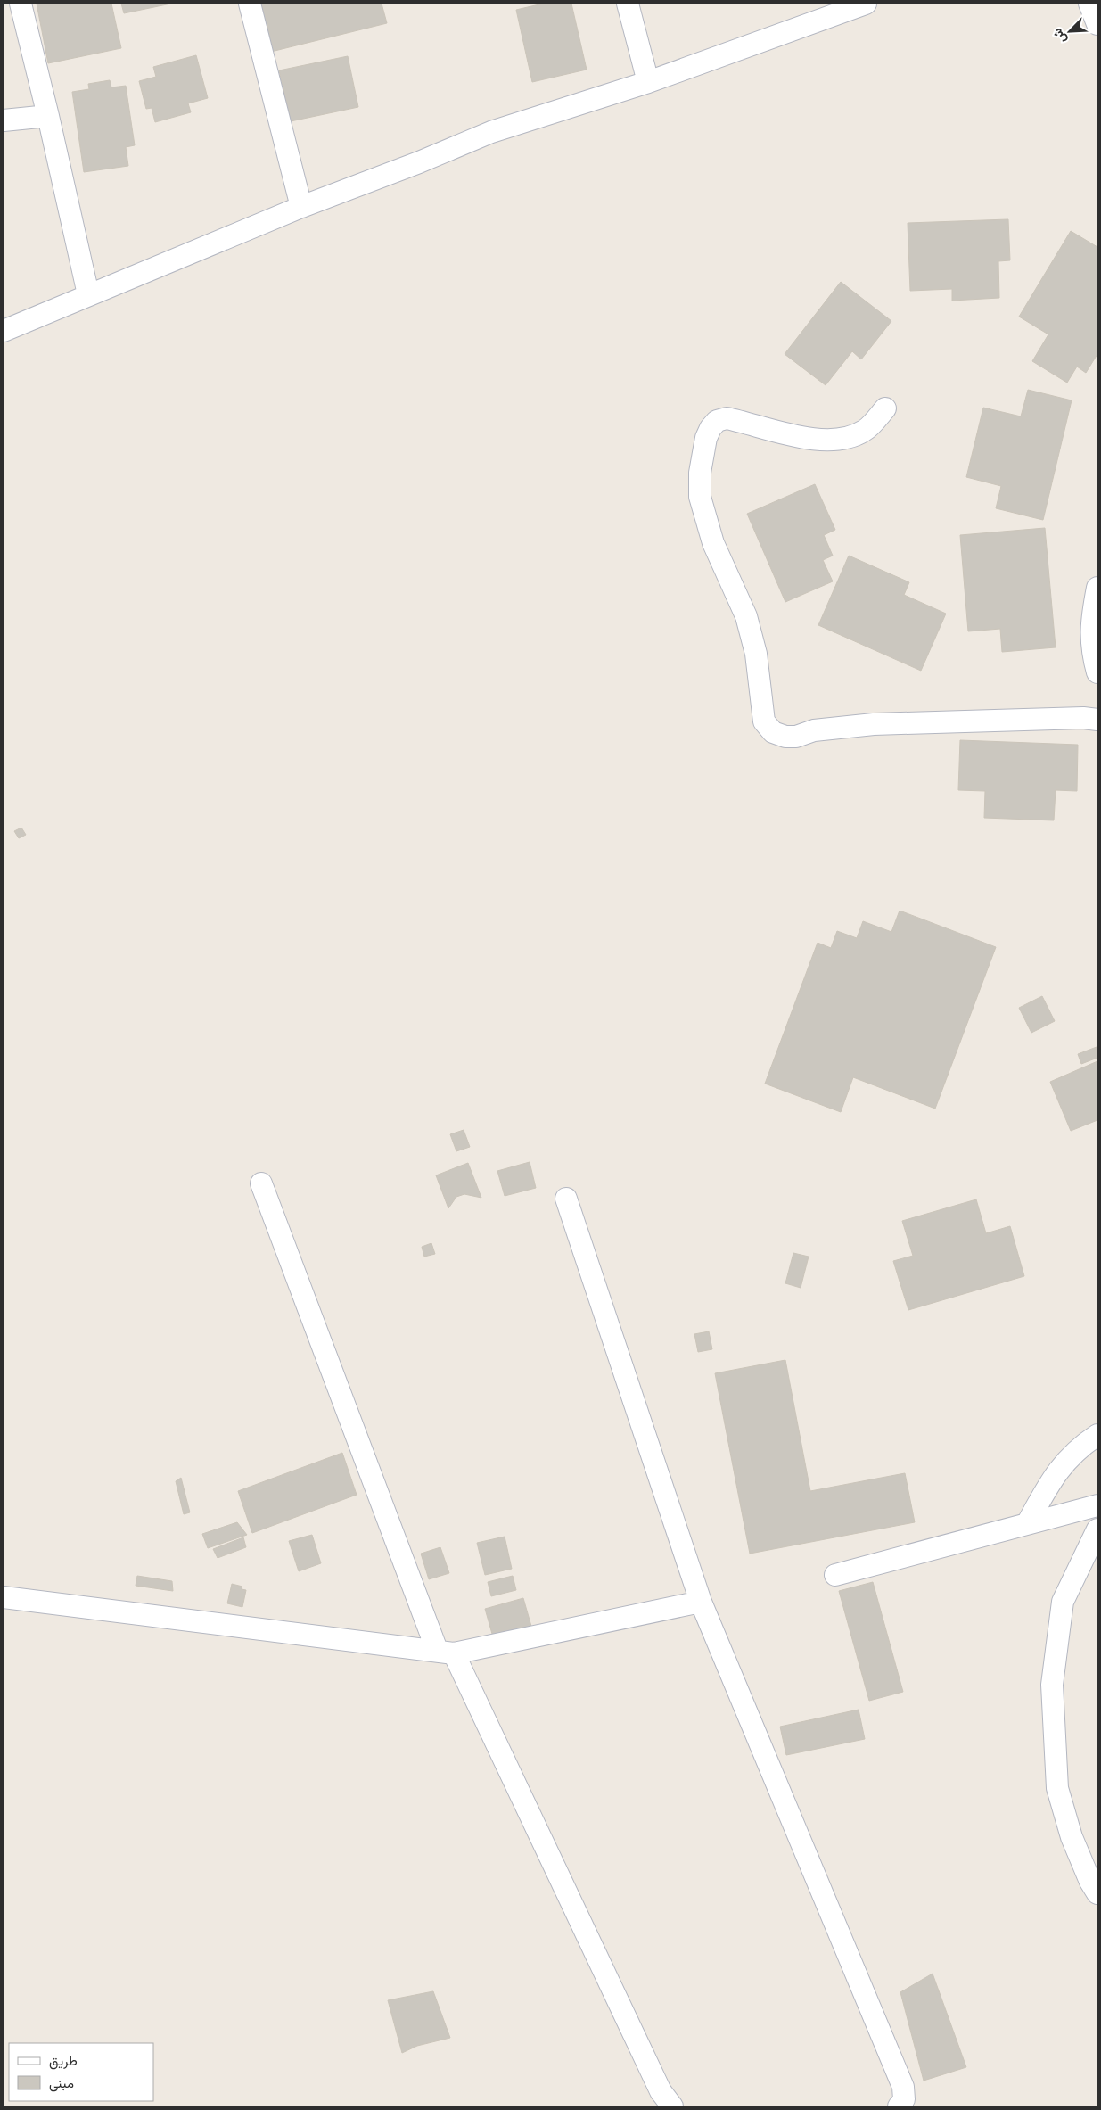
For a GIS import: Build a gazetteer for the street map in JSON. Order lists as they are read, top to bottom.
{
  "legend": ["طريق", "مبنى"],
  "north": "bottom left"
}
